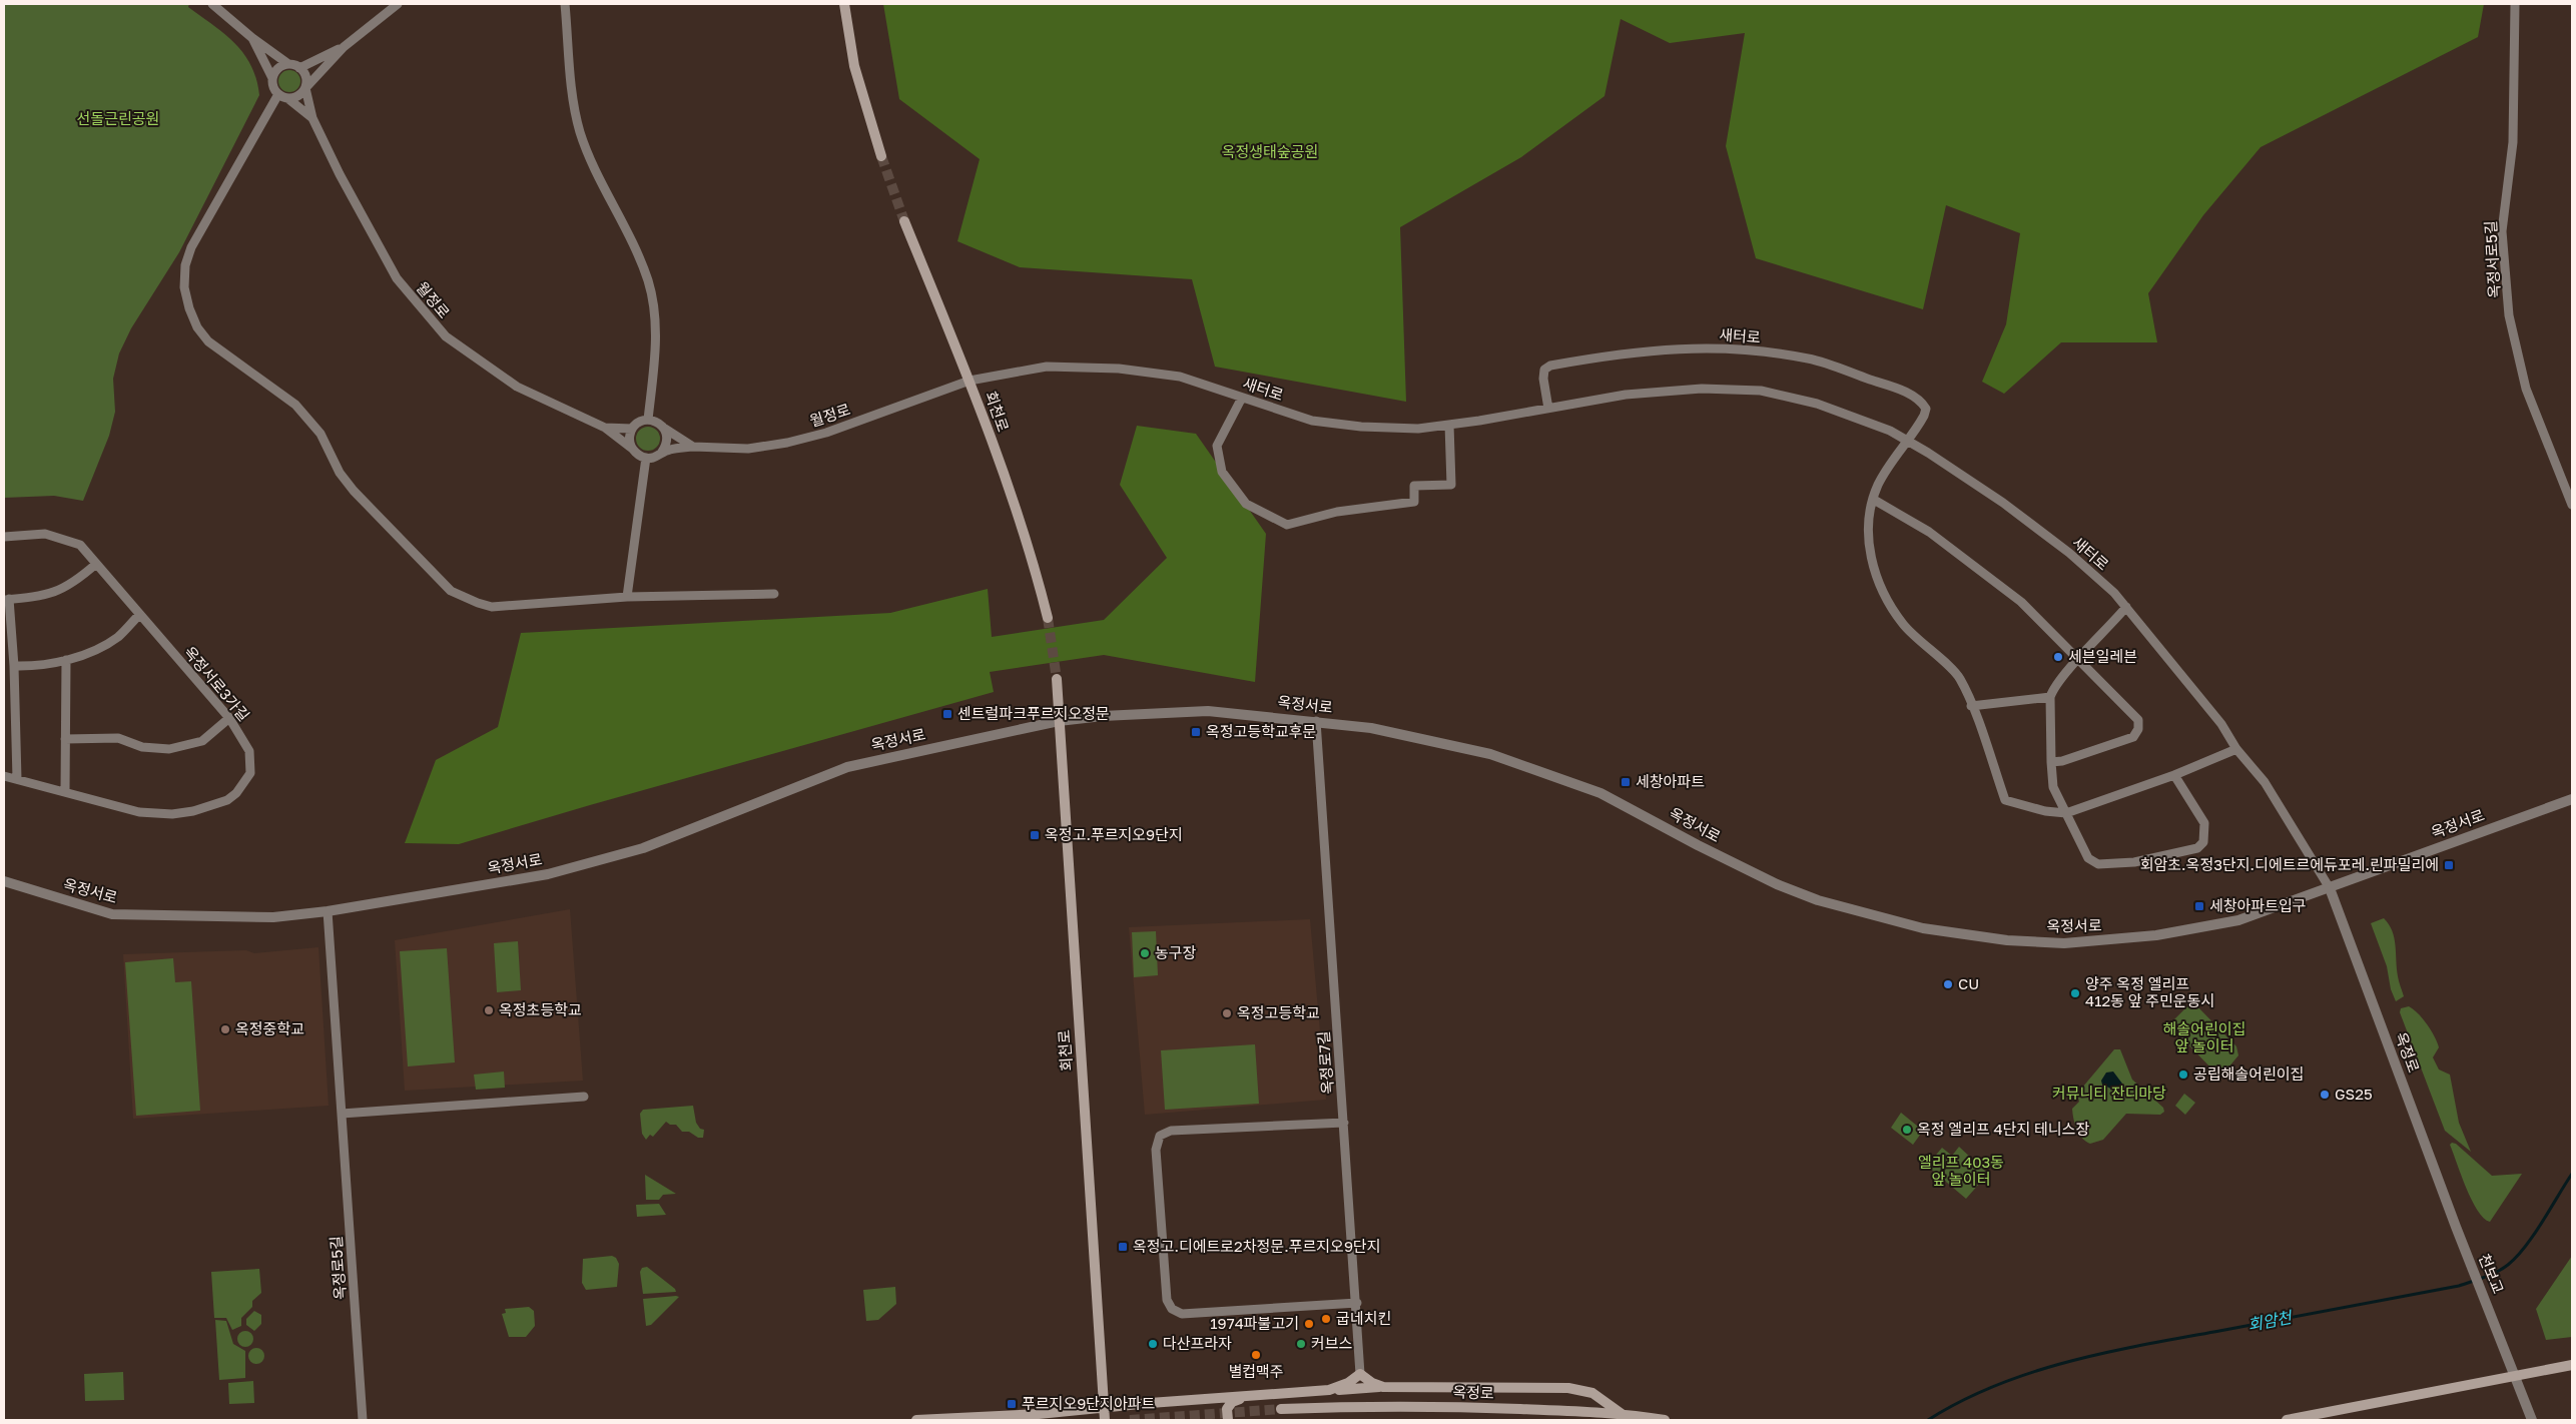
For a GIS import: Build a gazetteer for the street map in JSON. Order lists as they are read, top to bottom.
{
  "streets": {
    "main road": ["회천로", "옥정로"],
    "street": [
      "옥정서로5길",
      "월정로",
      "새터로",
      "옥정서로3가길",
      "옥정서로",
      "옥정로7길",
      "옥정로5길",
      "천보교"
    ]
  },
  "crossings": [
    ["월정로", "새터로"],
    ["월정로", "회천로"],
    ["새터로", "회천로"],
    ["새터로", "옥정서로"],
    ["새터로", "옥정로"],
    ["회천로", "옥정서로"],
    ["옥정서로", "옥정로"],
    ["옥정서로", "옥정로7길"],
    ["옥정서로", "옥정로5길"],
    ["옥정로", "천보교"]
  ],
  "water": ["회암천"],
  "parks": [
    "선돌근린공원",
    "옥정생태숲공원",
    "해솔어린이집 앞 놀이터",
    "커뮤니티 잔디마당",
    "엘리프 403동 앞 놀이터"
  ],
  "places": {
    "other": [
      "세븐일레븐",
      "농구장",
      "CU",
      "양주 옥정 엘리프 412동 앞 주민운동시",
      "옥정초등학교",
      "옥정고등학교",
      "옥정중학교",
      "공립해솔어린이집",
      "GS25",
      "옥정 엘리프 4단지 테니스장",
      "굽네치킨",
      "1974파불고기",
      "다산프라자",
      "커브스",
      "별컵맥주"
    ],
    "transit": [
      "센트럴파크푸르지오정문",
      "옥정고등학교후문",
      "세창아파트",
      "옥정고.푸르지오9단지",
      "회암초.옥정3단지.디에트르에듀포레.린파밀리에",
      "세창아파트입구",
      "옥정고.디에트로2차정문.푸르지오9단지",
      "푸르지오9단지아파트"
    ]
  }
}
